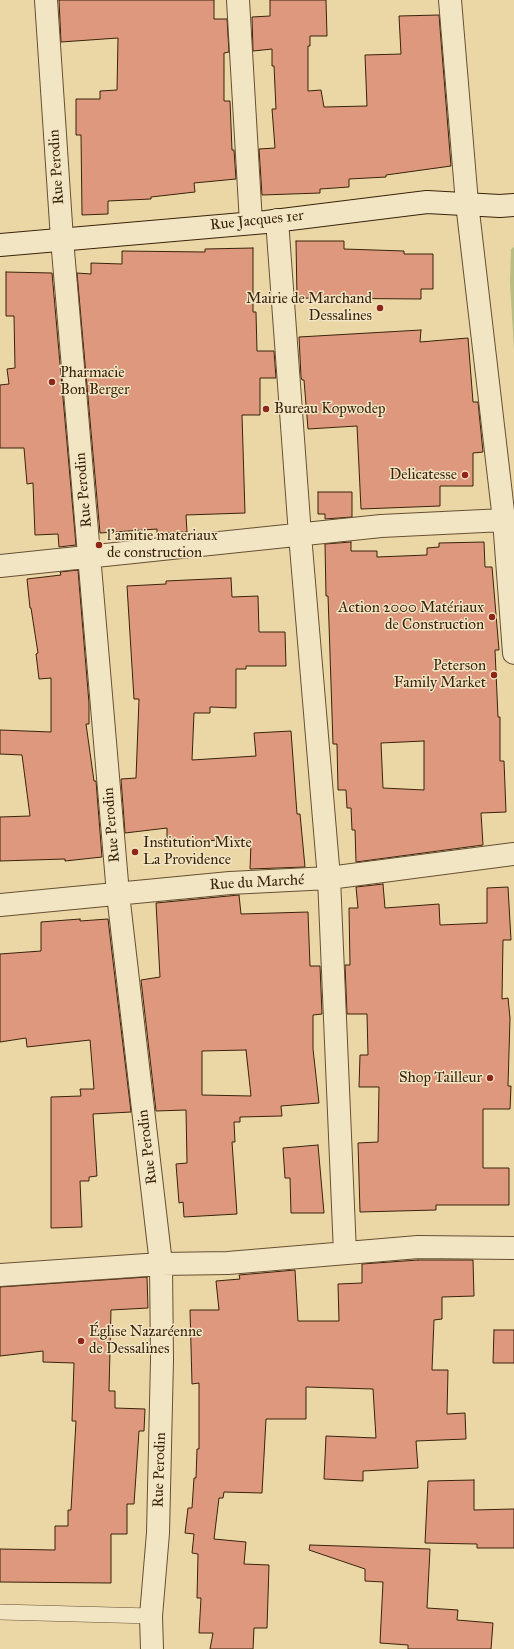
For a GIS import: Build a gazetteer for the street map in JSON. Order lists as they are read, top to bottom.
{
  "streets": {
    "street": ["Rue Perodin", "Rue Jacques 1er", "Rue du Marché"]
  },
  "crossings": [
    ["Rue Perodin", "Rue Jacques 1er"],
    ["Rue Perodin", "Rue du Marché"]
  ],
  "places": [
    "Mairie de Marchand Dessalines",
    "Pharmacie Bon Berger",
    "Bureau Kopwodep",
    "Delicatesse",
    "l'amitie materiaux de construction",
    "Action 2000 Matériaux de Construction",
    "Peterson Family Market",
    "Institution Mixte La Providence",
    "Shop Tailleur",
    "Église Nazaréenne de Dessalines"
  ]
}
